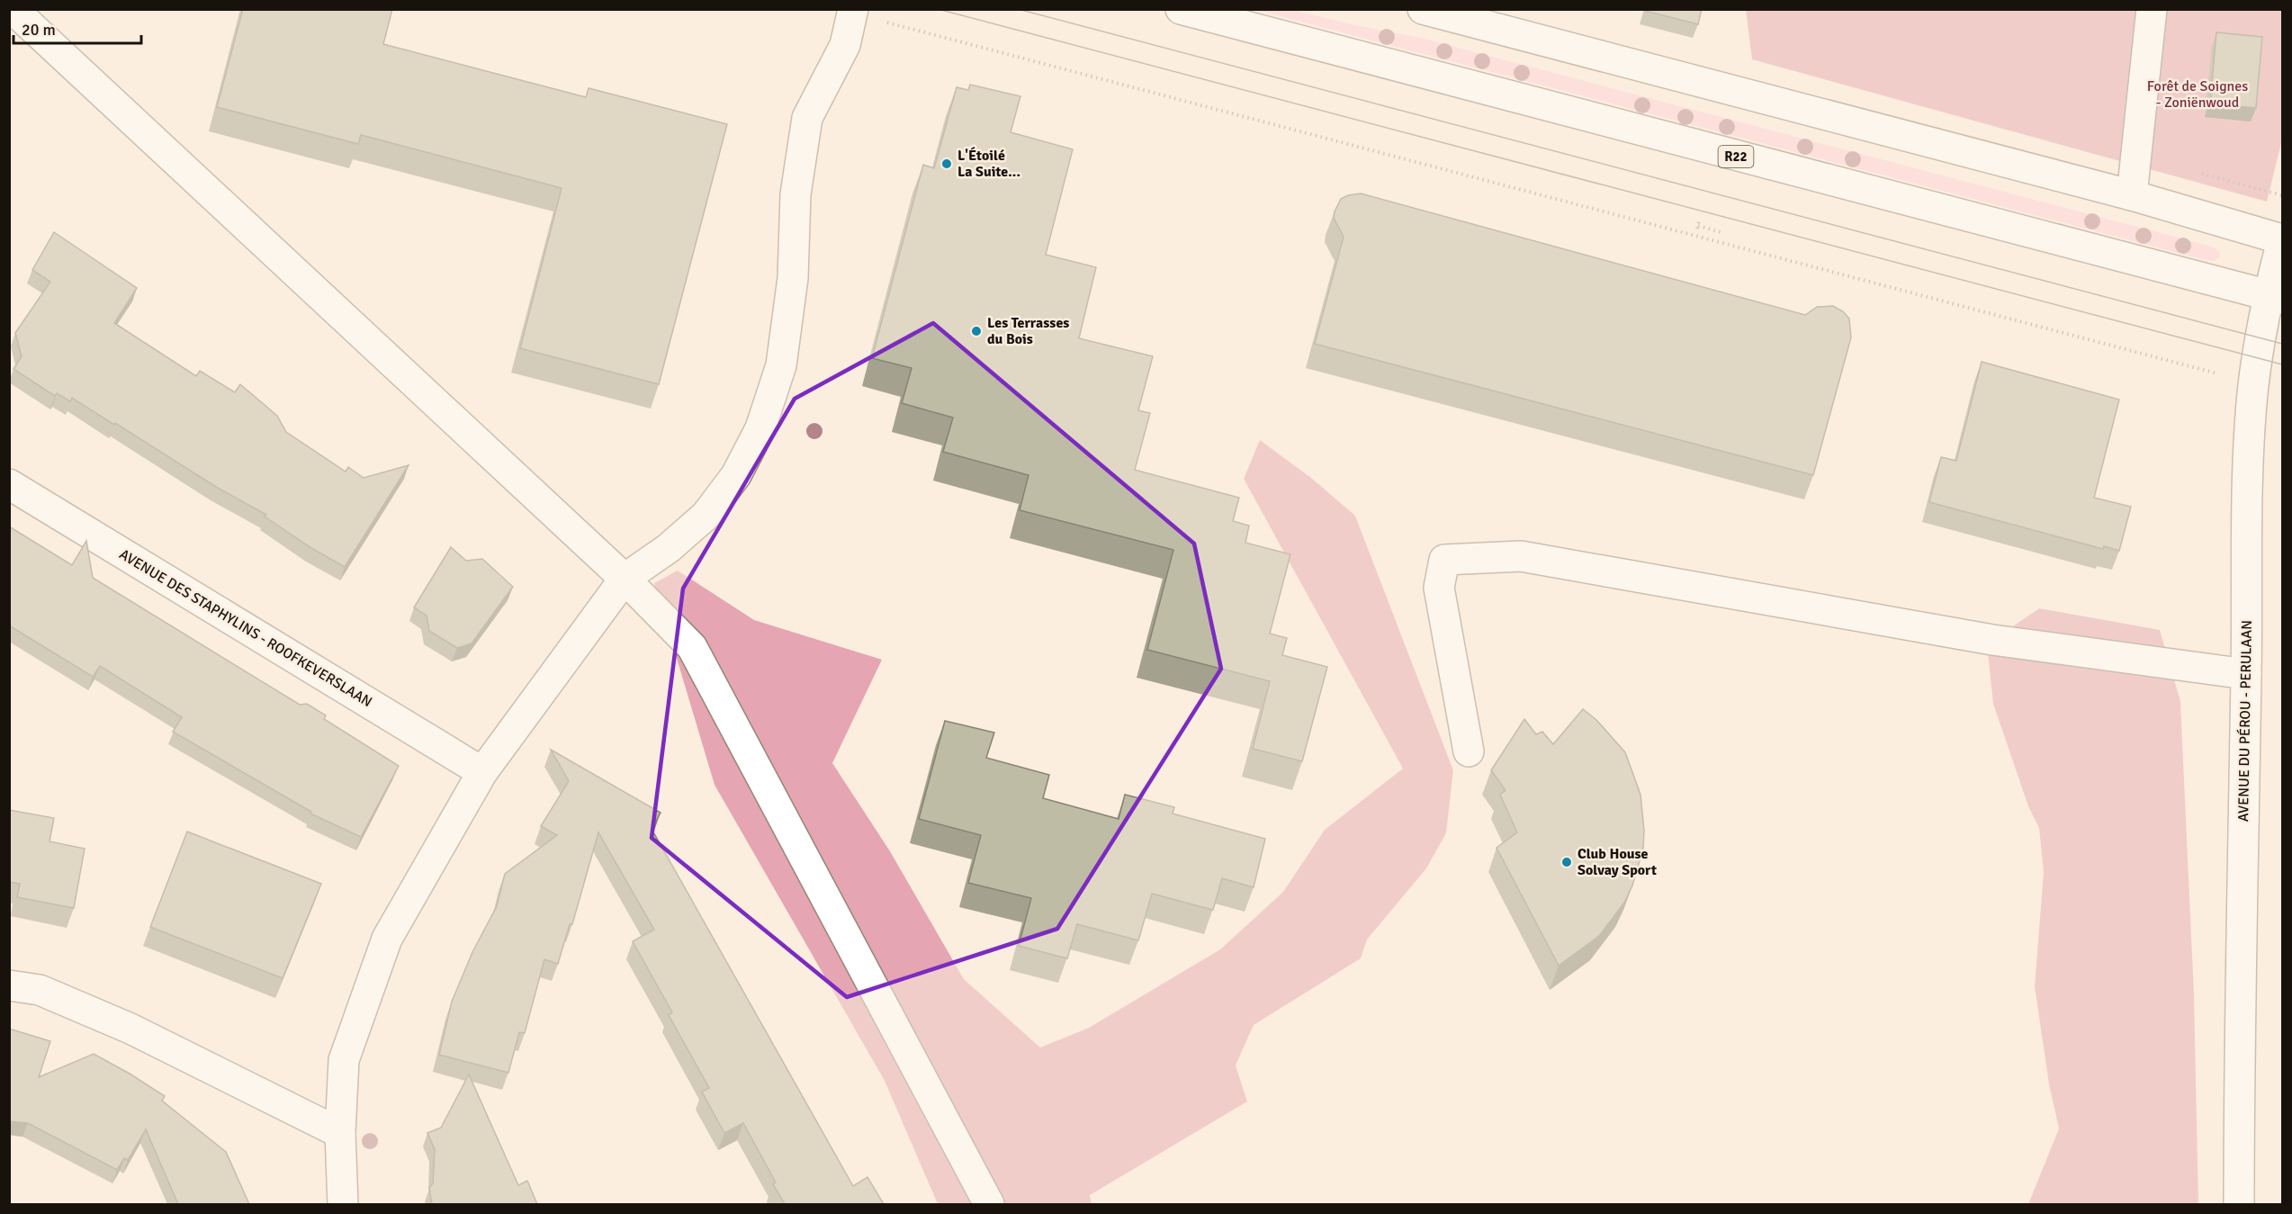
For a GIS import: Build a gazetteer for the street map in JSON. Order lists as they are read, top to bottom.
{
  "streets": {
    "street": ["R22", "AVENUE DES STAPHYLINS - ROOFKEVERSLAAN", "AVENUE DU PÉROU - PERULAAN"]
  },
  "crossings": [
    ["R22", "AVENUE DU PÉROU - PERULAAN"]
  ],
  "parks": ["Forêt de Soignes - Zoniënwoud"],
  "places": ["L'Étoilé La Suite...", "Les Terrasses du Bois", "Club House Solvay Sport"],
  "scale_bar": "20 m"
}
